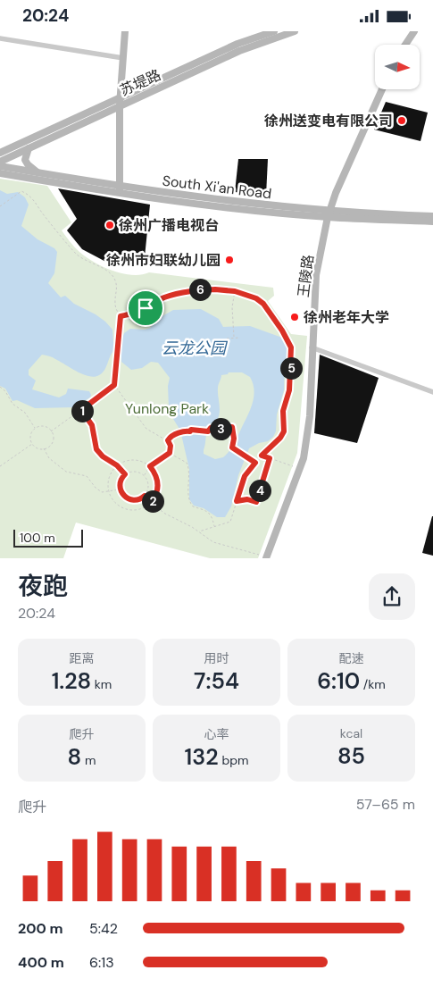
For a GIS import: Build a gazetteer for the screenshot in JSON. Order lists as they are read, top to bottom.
{
  "streets": {
    "main road": ["苏堤路", "South Xi'an Road", "王陵路"]
  },
  "crossings": [
    ["South Xi'an Road", "王陵路"]
  ],
  "water": ["云龙公园"],
  "parks": ["Yunlong Park"],
  "places": [
    "徐州送变电有限公司",
    "徐州广播电视台",
    "徐州市妇联幼儿园",
    "徐州老年大学"
  ],
  "scale_bar": "100 m",
  "north": "right",
  "page": {
    "status": "20:24",
    "pins": [
      "6",
      "5",
      "1",
      "3",
      "4",
      "2"
    ],
    "scale": "100 m",
    "heading": ["夜跑", "20:24"],
    "stats": [
      ["距离", "1.28 km"],
      ["用时", "7:54"],
      ["配速", "6:10 /km"],
      ["爬升", "8 m"],
      ["心率", "132 bpm"],
      ["kcal", "85"]
    ],
    "chart": ["爬升", "57–65 m"],
    "list": [
      {
        "name": "200 m",
        "note": "5:42"
      },
      {
        "name": "400 m",
        "note": "6:13"
      }
    ]
  }
}
